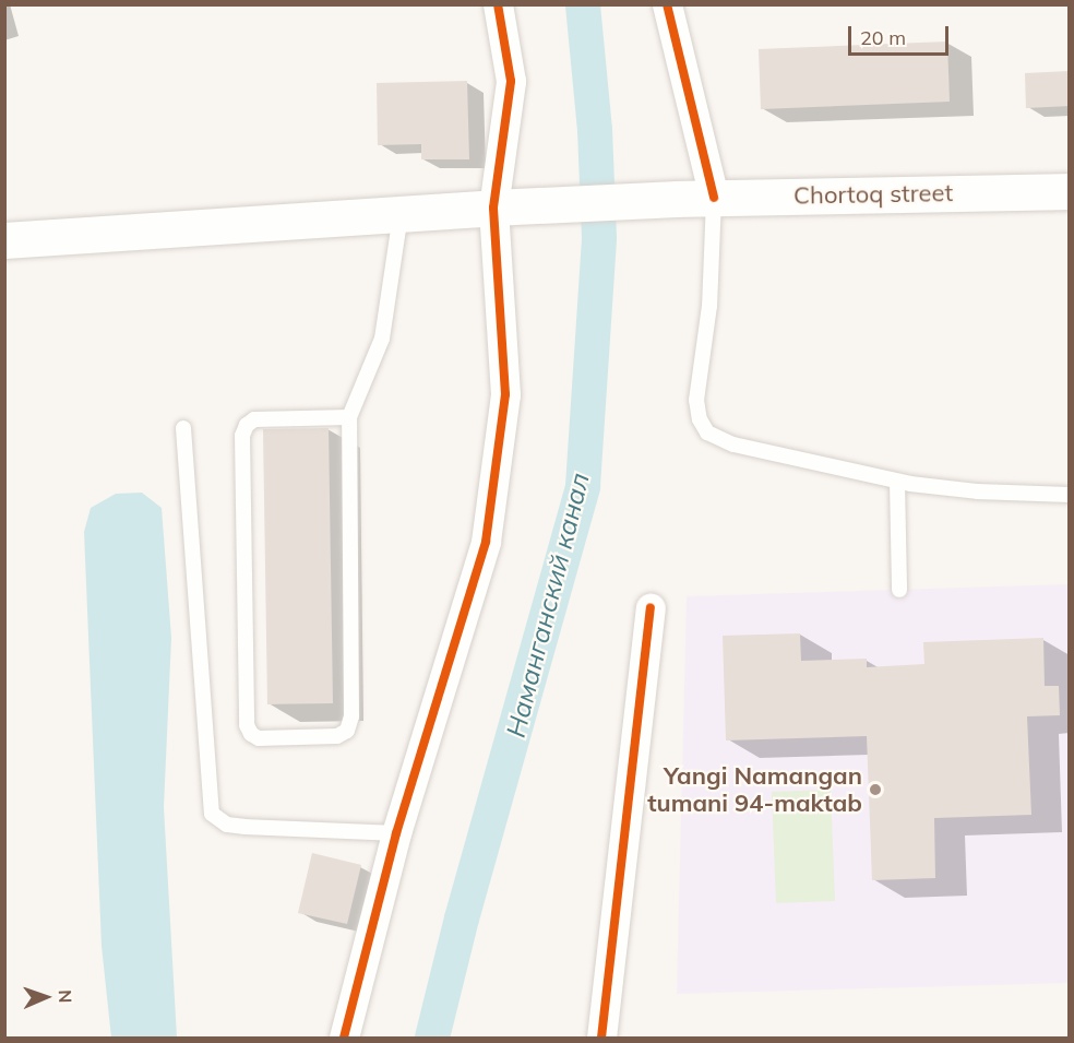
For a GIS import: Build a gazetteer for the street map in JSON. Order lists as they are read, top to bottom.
{
  "streets": {
    "main road": ["Chortoq street"]
  },
  "water": ["Наманганский канал"],
  "places": ["Yangi Namangan tumani 94-maktab"],
  "scale_bar": "20 m",
  "north": "right"
}
